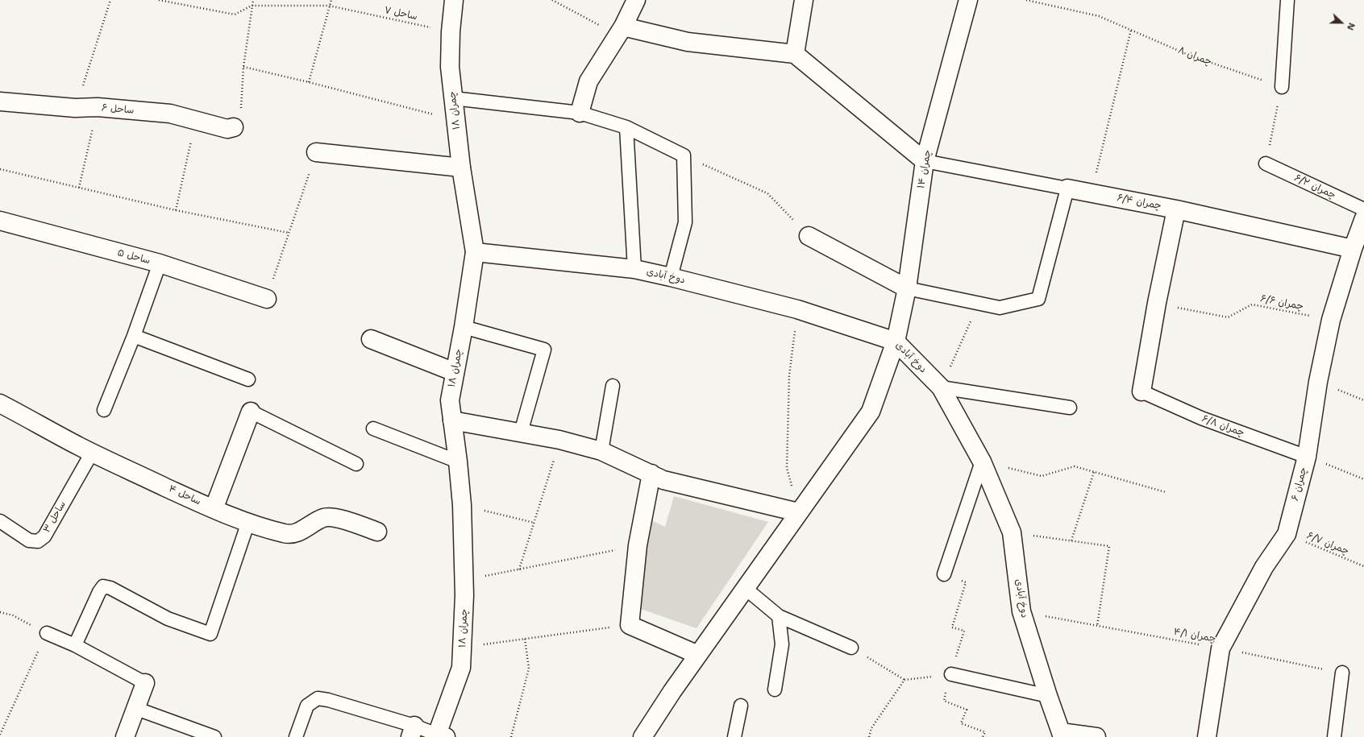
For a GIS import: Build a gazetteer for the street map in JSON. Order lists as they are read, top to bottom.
{
  "streets": {
    "street": [
      "ساحل ۶",
      "چمران ۱۸",
      "چمران ۱۴",
      "چمران ۶/۴",
      "ساحل ۵",
      "دوخ آبادی",
      "چمران ۶",
      "ساحل ۴"
    ],
    "lane": ["چمران ۶/۲", "چمران ۶/۸", "ساحل ۳"],
    "path": [
      "ساحل ۷",
      "چمران ۸",
      "چمران ۶/۶",
      "چمران ۶/۷",
      "چمران ۴/۱"
    ]
  },
  "crossings": [
    ["ساحل ۷", "چمران ۱۸"],
    ["چمران ۱۸", "دوخ آبادی"],
    ["چمران ۱۴", "چمران ۶/۴"],
    ["چمران ۱۴", "دوخ آبادی"],
    ["چمران ۶/۴", "چمران ۶"],
    ["دوخ آبادی", "چمران ۴/۱"],
    ["چمران ۶/۶", "چمران ۶"],
    ["چمران ۶/۸", "چمران ۶"],
    ["چمران ۶", "چمران ۶/۷"],
    ["چمران ۶", "چمران ۴/۱"],
    ["ساحل ۴", "ساحل ۳"]
  ],
  "north": "right"
}
